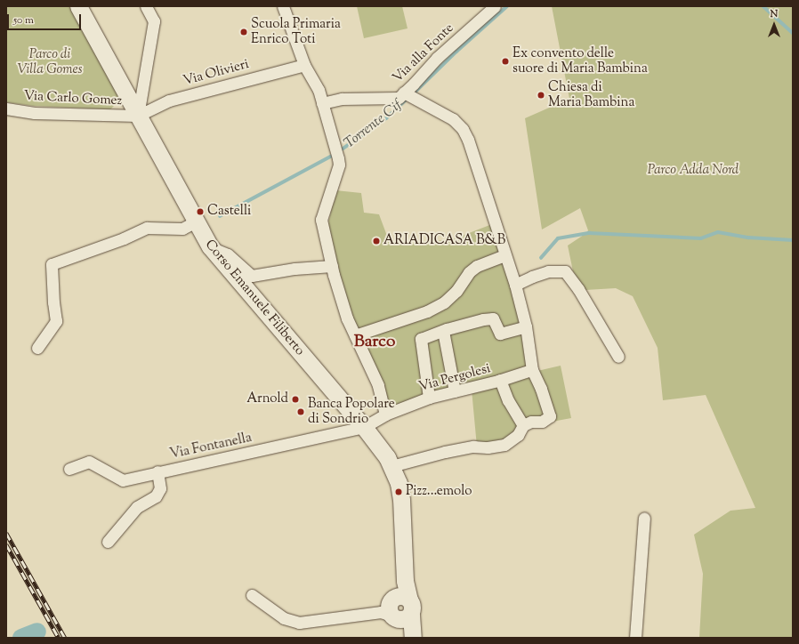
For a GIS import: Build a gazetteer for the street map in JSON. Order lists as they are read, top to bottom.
{
  "streets": {
    "main road": ["Corso Emanuele Filiberto"],
    "street": [
      "Via alla Fonte",
      "Via Olivieri",
      "Via Carlo Gomez",
      "Via Pergolesi",
      "Via Fontanella"
    ]
  },
  "crossings": [
    ["Via Olivieri", "Via Carlo Gomez"],
    ["Via Olivieri", "Corso Emanuele Filiberto"],
    ["Via Carlo Gomez", "Corso Emanuele Filiberto"],
    ["Corso Emanuele Filiberto", "Via Pergolesi"],
    ["Corso Emanuele Filiberto", "Via Fontanella"],
    ["Via Pergolesi", "Via Fontanella"]
  ],
  "districts": ["Barco"],
  "water": ["Torrente Cif"],
  "parks": ["Parco di Villa Gomes", "Parco Adda Nord"],
  "places": [
    "Scuola Primaria Enrico Toti",
    "Ex convento delle suore di Maria Bambina",
    "Chiesa di Maria Bambina",
    "Castelli",
    "ARIADICASA B&B",
    "Arnold",
    "Banca Popolare di Sondrio",
    "Pizz...emolo"
  ],
  "scale_bar": "50 m",
  "north": "top"
}
